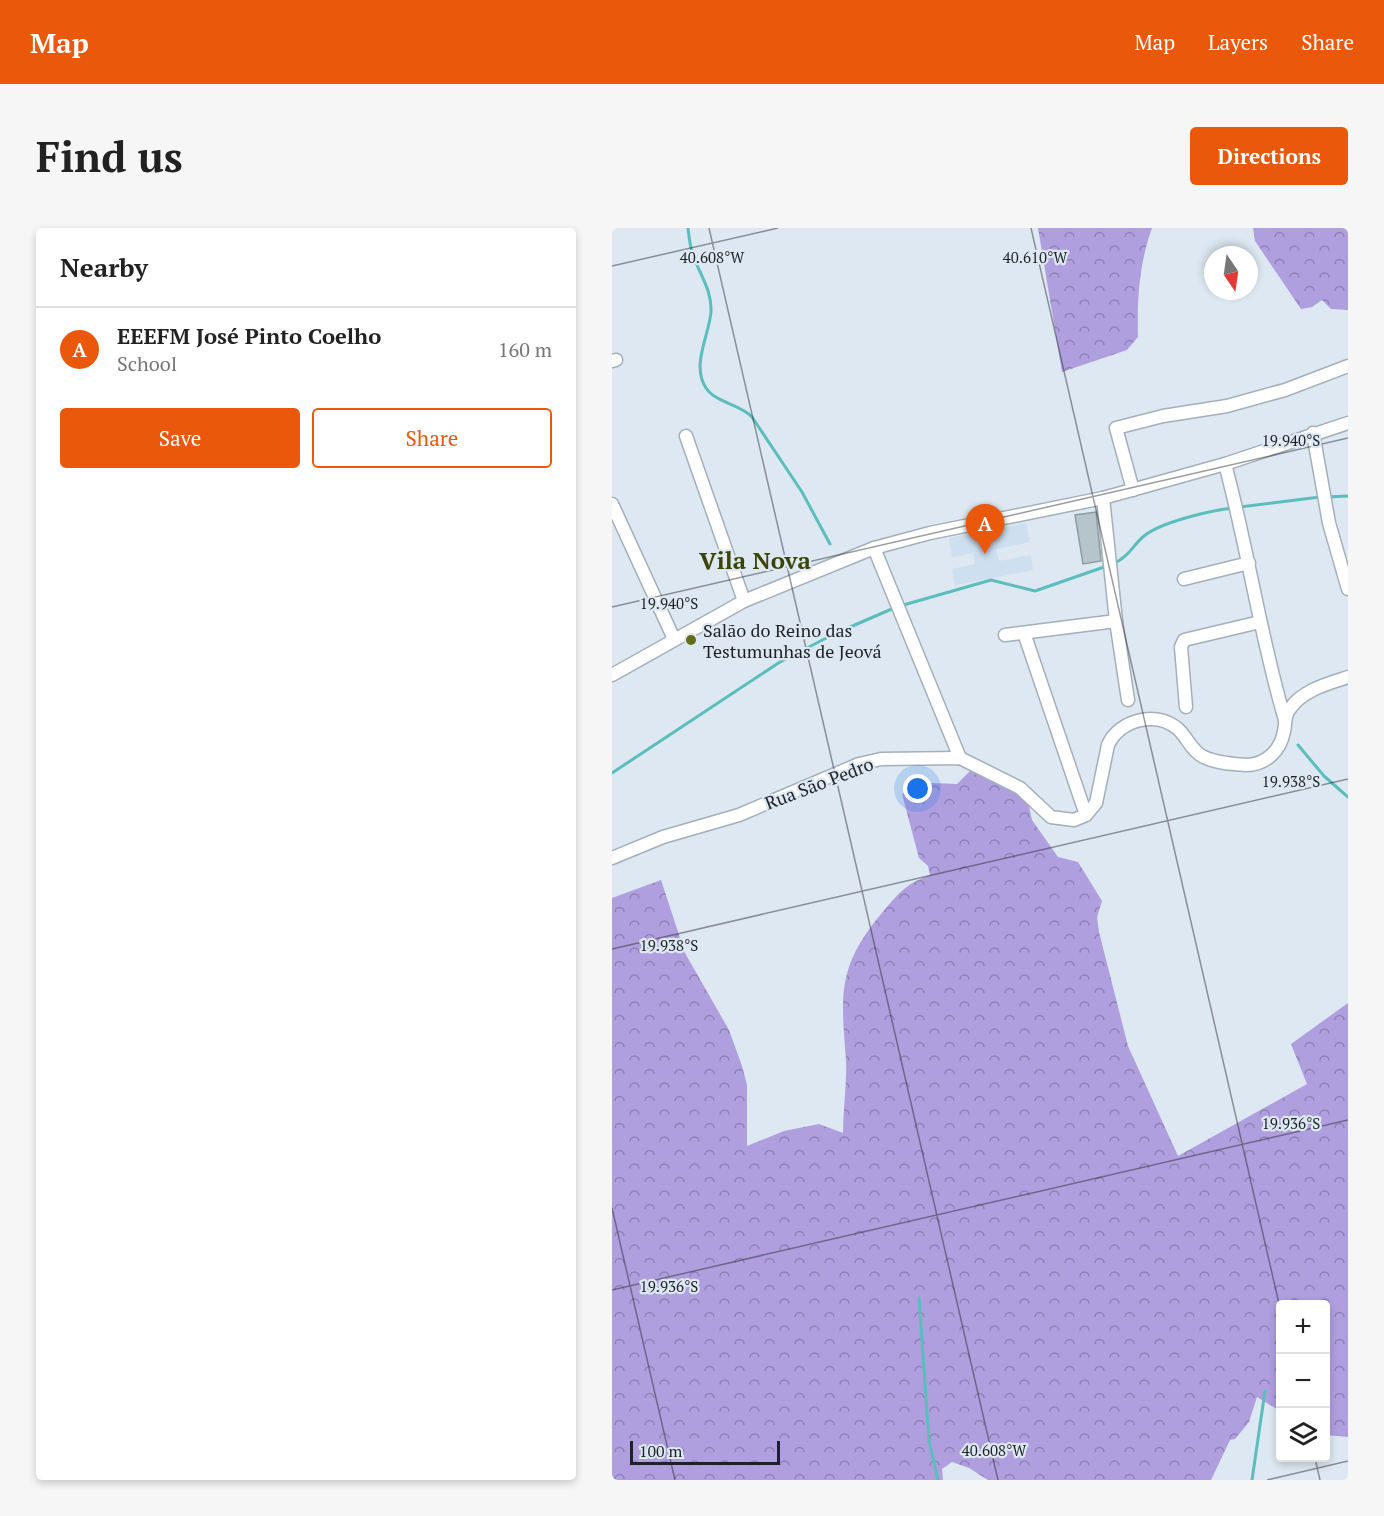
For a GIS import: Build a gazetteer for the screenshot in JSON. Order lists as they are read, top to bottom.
{
  "streets": {
    "street": ["Rua São Pedro"]
  },
  "districts": ["Vila Nova"],
  "places": ["Salão do Reino das Testumunhas de Jeová"],
  "scale_bar": "100 m",
  "north": "bottom",
  "page": {
    "header": "Map",
    "nav": ["Map", "Layers", "Share"],
    "buttons": [
      "Directions",
      ["Save", "Share"]
    ],
    "title": "Find us",
    "heading": "Nearby",
    "list": [
      {
        "mark": "A",
        "name": "EEEFM José Pinto Coelho",
        "note": "School",
        "value": "160 m"
      }
    ],
    "pins": "A",
    "map_buttons": ["+", "−"],
    "scale": "100 m"
  },
  "coordinates": [
    "40.608°W",
    "40.610°W",
    "19.940°S",
    "19.938°S",
    "19.936°S"
  ]
}
